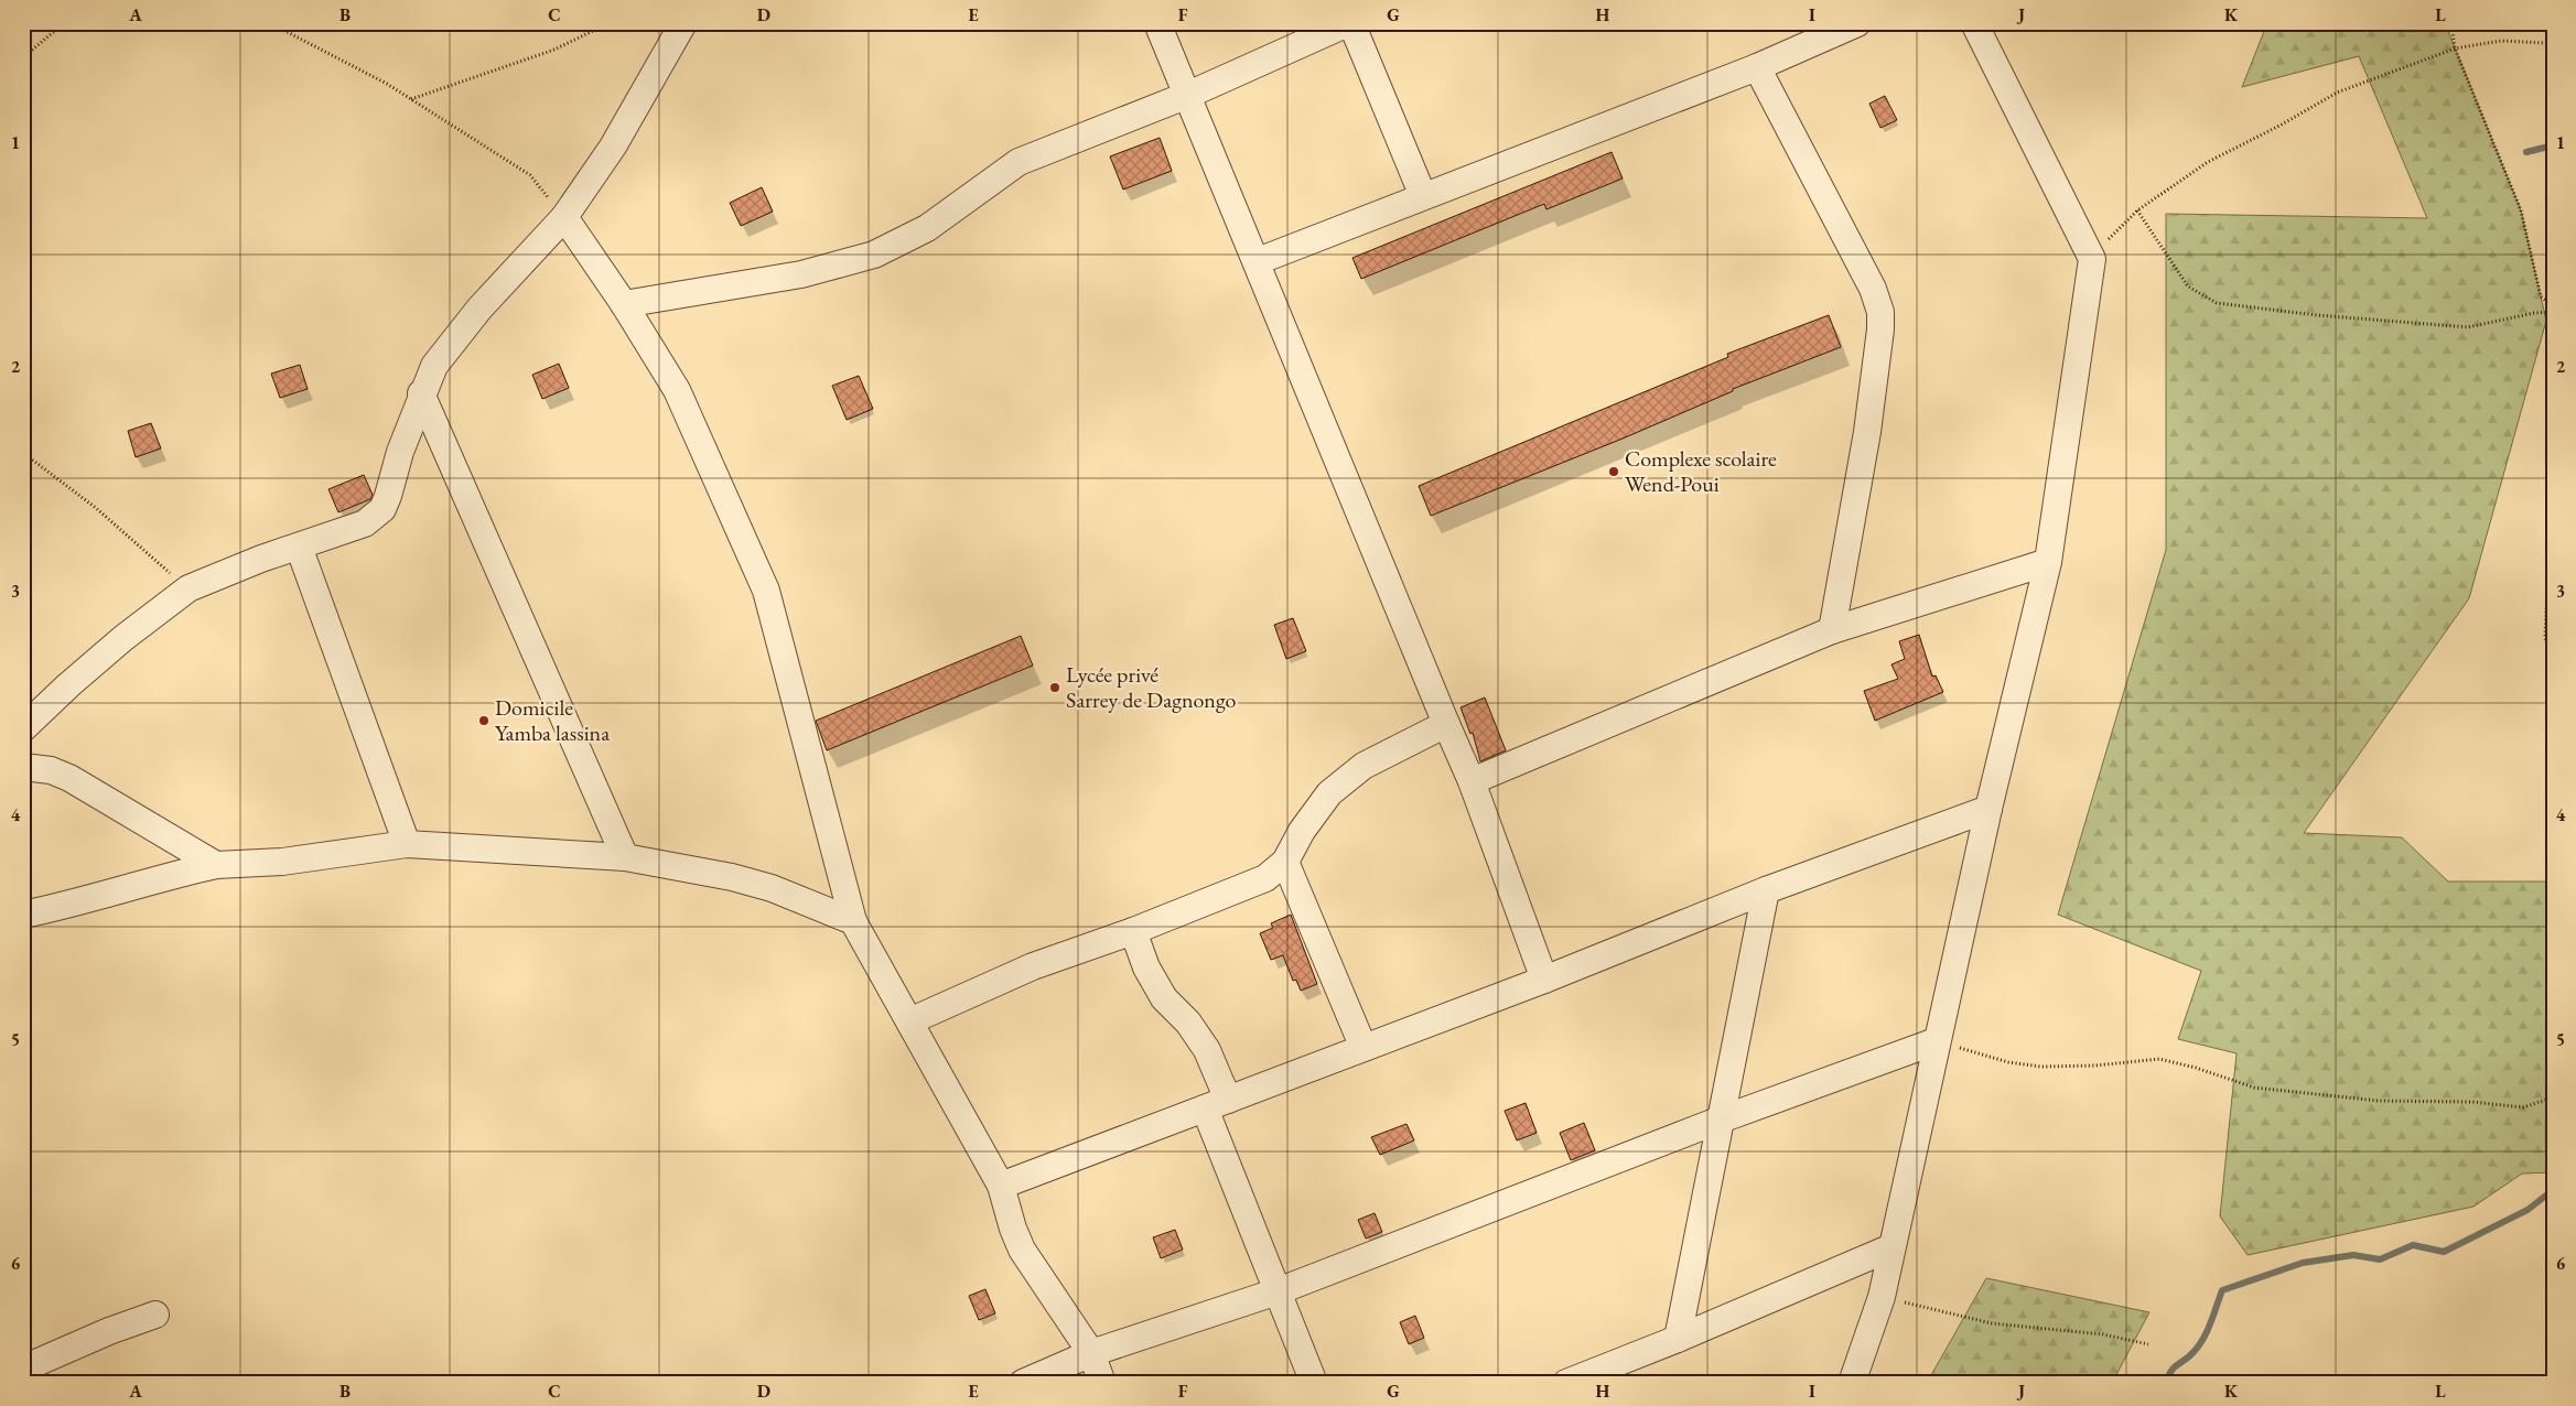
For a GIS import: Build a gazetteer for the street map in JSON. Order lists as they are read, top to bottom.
{
  "places": ["Complexe scolaire Wend-Poui", "Lycée privé Sarrey de Dagnongo", "Domicile Yamba lassina"],
  "grid": {
    "columns": [
      "A",
      "B",
      "C",
      "D",
      "E",
      "F",
      "G",
      "H",
      "I",
      "J",
      "K",
      "L"
    ],
    "rows": [
      "1",
      "2",
      "3",
      "4",
      "5",
      "6"
    ]
  }
}
